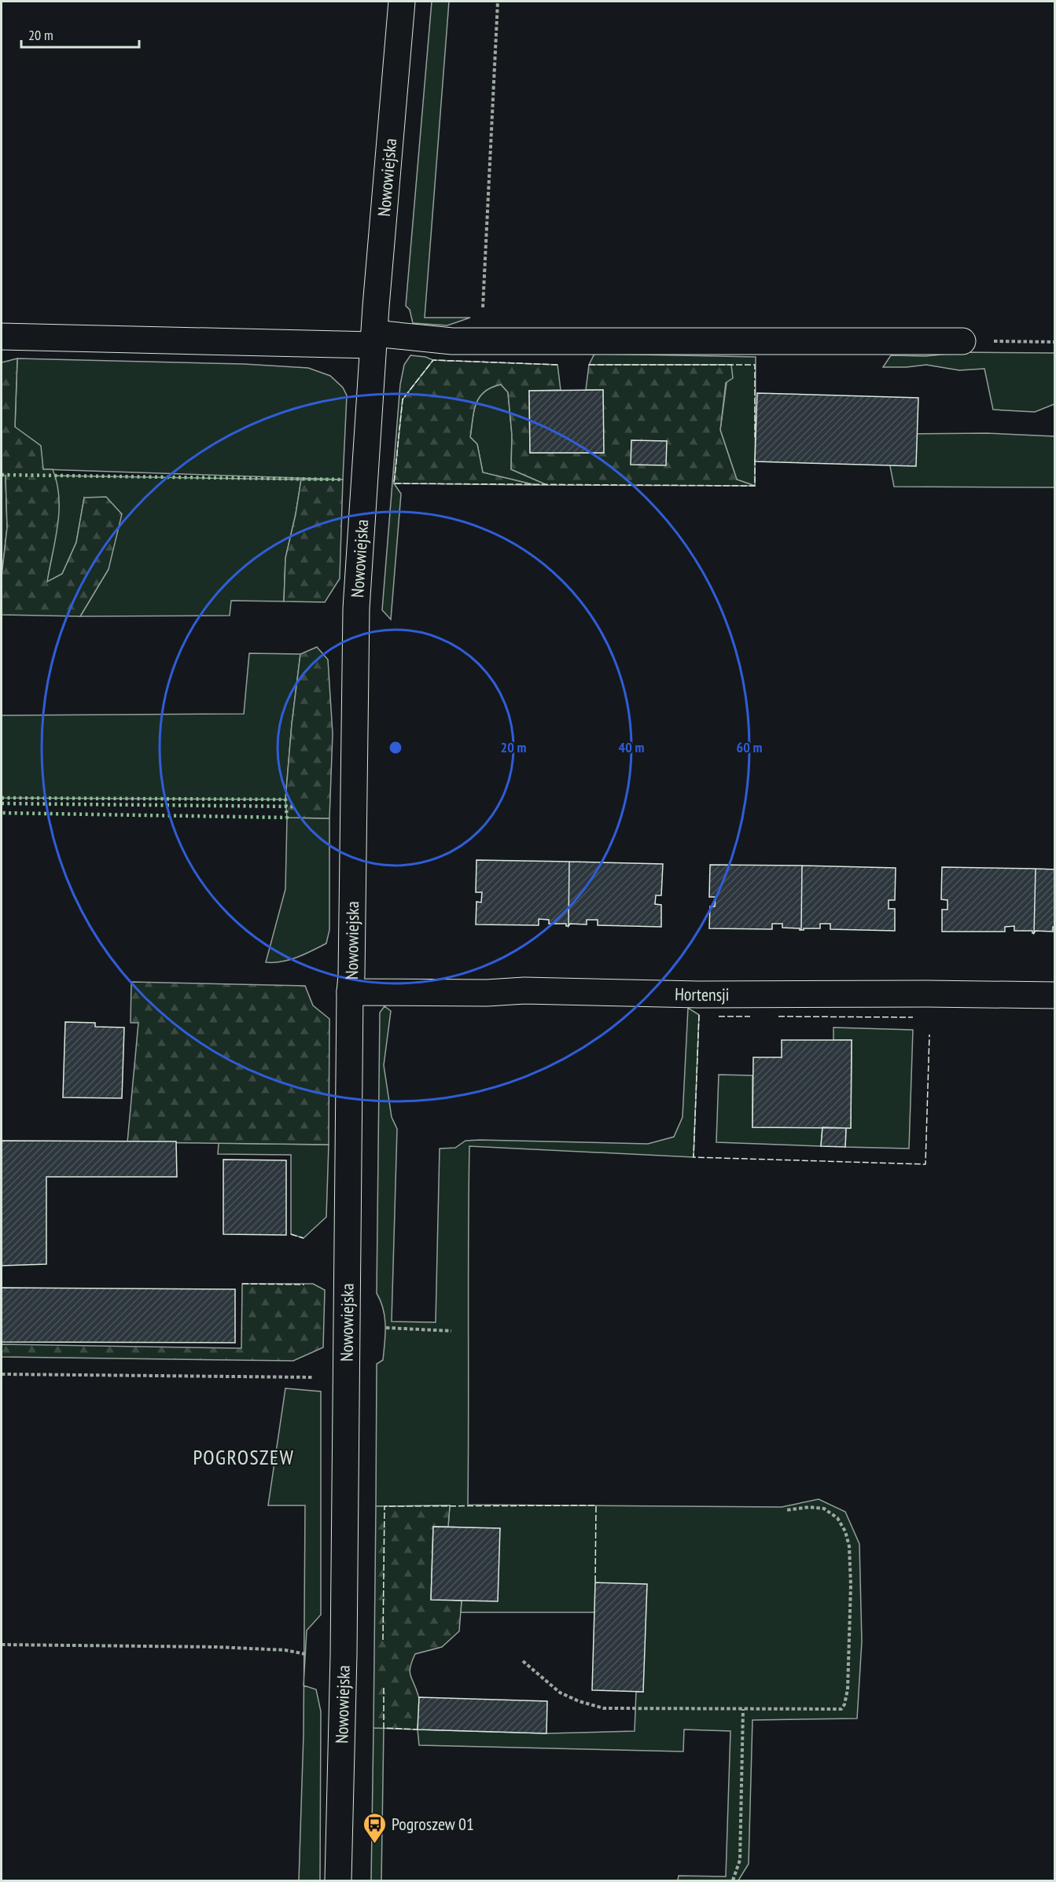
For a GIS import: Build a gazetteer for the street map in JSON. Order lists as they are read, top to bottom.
{
  "streets": {
    "street": ["Nowowiejska", "Hortensji"]
  },
  "crossings": [
    ["Nowowiejska", "Hortensji"]
  ],
  "districts": ["POGROSZEW"],
  "places": {
    "bus stop": ["Pogroszew 01"]
  },
  "scale_bar": "20 m",
  "rings": ["20 m", "40 m", "60 m"]
}
